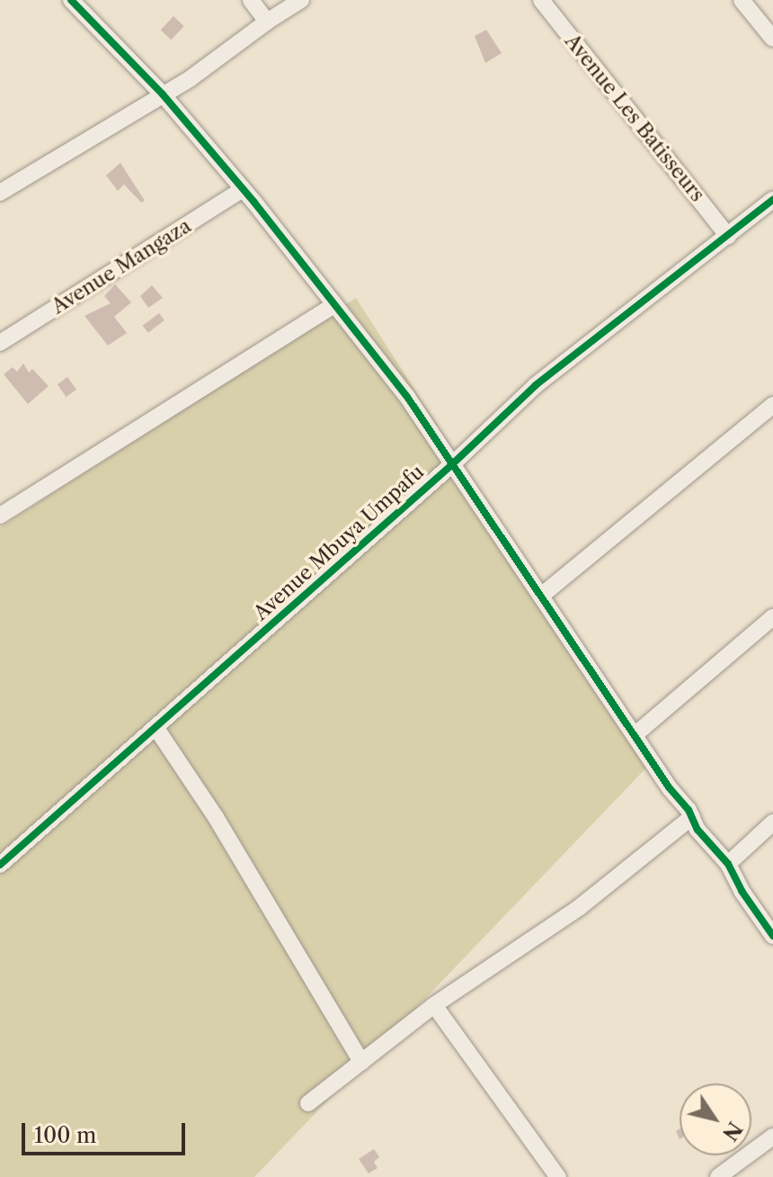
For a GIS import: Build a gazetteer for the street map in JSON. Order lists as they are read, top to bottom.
{
  "streets": {
    "street": ["Avenue Les Batisseurs", "Avenue Mangaza", "Avenue Mbuya Umpafu"]
  },
  "crossings": [
    ["Avenue Les Batisseurs", "Avenue Mbuya Umpafu"]
  ],
  "scale_bar": "100 m",
  "north": "bottom right"
}
